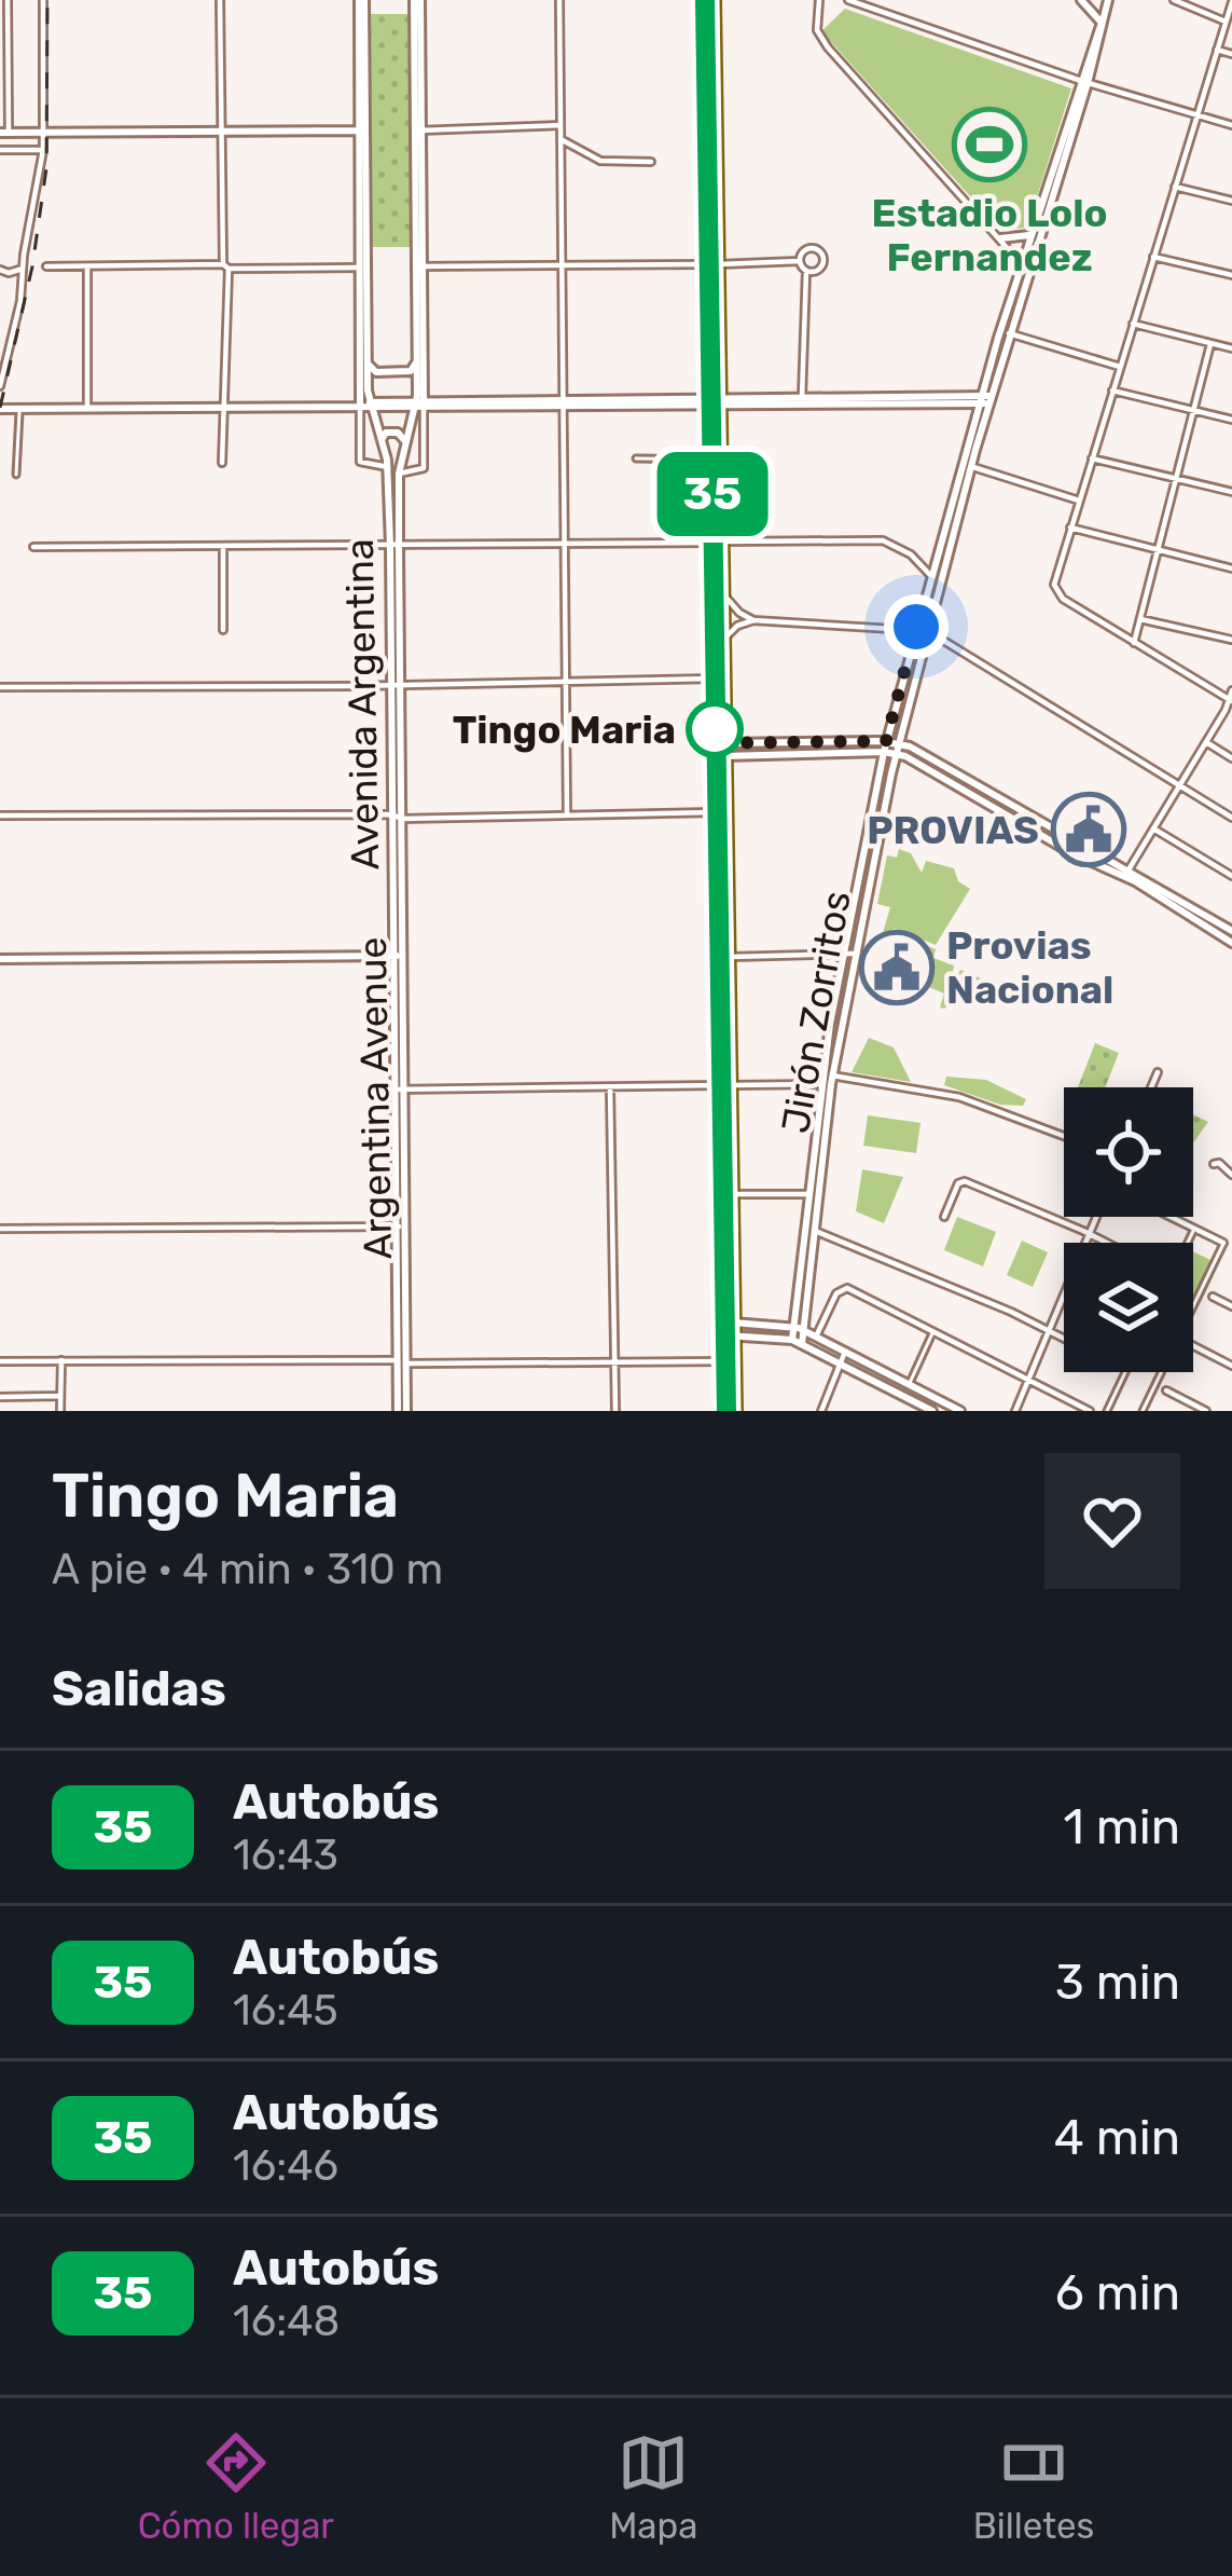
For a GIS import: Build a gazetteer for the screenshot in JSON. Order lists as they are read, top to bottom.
{
  "streets": {
    "main road": ["Avenida Argentina", "Jirón Zorritos"]
  },
  "places": {
    "sports": ["Estadio Lolo Fernandez"],
    "other": ["Tingo Maria"],
    "public building": ["PROVIAS", "Provias Nacional"]
  },
  "lines": ["bus line 35"],
  "page": {
    "on_map": "35",
    "heading": [
      ["Tingo Maria", "A pie · 4 min · 310 m"],
      "Salidas"
    ],
    "list": [
      {
        "mark": "35",
        "name": "Autobús",
        "note": "16:43",
        "value": "1 min"
      },
      {
        "mark": "35",
        "name": "Autobús",
        "note": "16:45",
        "value": "3 min"
      },
      {
        "mark": "35",
        "name": "Autobús",
        "note": "16:46",
        "value": "4 min"
      },
      {
        "mark": "35",
        "name": "Autobús",
        "note": "16:48",
        "value": "6 min"
      }
    ],
    "tabs": ["Cómo llegar", "Mapa", "Billetes"]
  }
}
